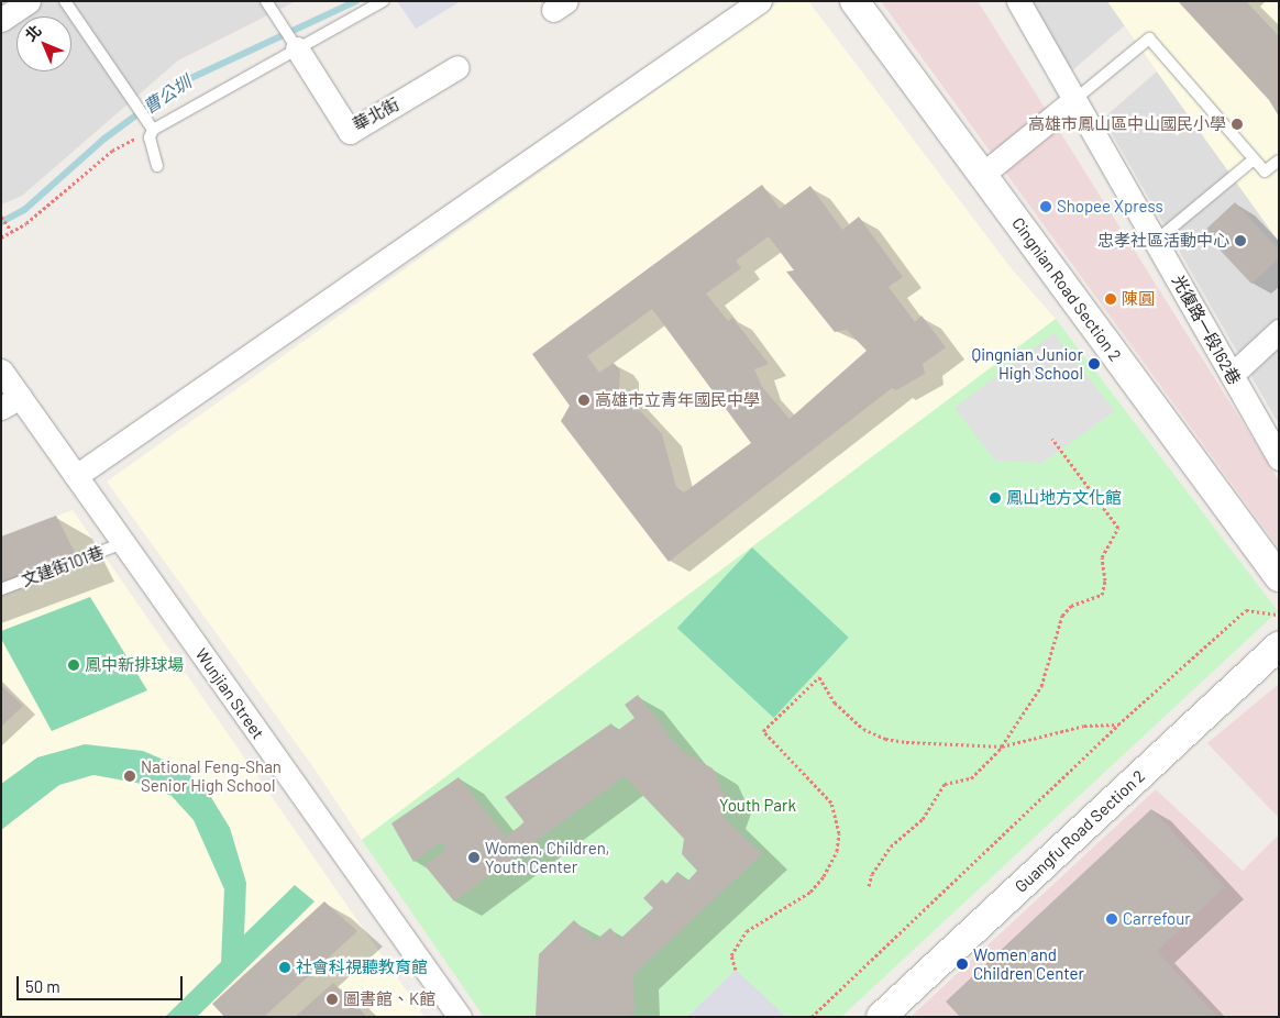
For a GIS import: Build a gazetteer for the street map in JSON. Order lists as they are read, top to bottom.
{
  "streets": {
    "street": [
      "華北街",
      "Cingnian Road Section 2",
      "光復路一段162巷",
      "Wunjian Street",
      "Guangfu Road Section 2"
    ],
    "lane": ["文建街101巷"]
  },
  "crossings": [
    ["文建街101巷", "Wunjian Street"]
  ],
  "water": ["曹公圳"],
  "parks": ["Youth Park"],
  "places": [
    "高雄市鳳山區中山國民小學",
    "Shopee Xpress",
    "忠孝社區活動中心",
    "陳圓",
    "Qingnian Junior High School",
    "高雄市立青年國民中學",
    "鳳山地方文化館",
    "鳳中新排球場",
    "National Feng-Shan Senior High School",
    "Women, Children, Youth Center",
    "Carrefour",
    "Women and Children Center",
    "社會科視聽教育館",
    "圖書館、K館"
  ],
  "scale_bar": "50 m",
  "north": "top left"
}
